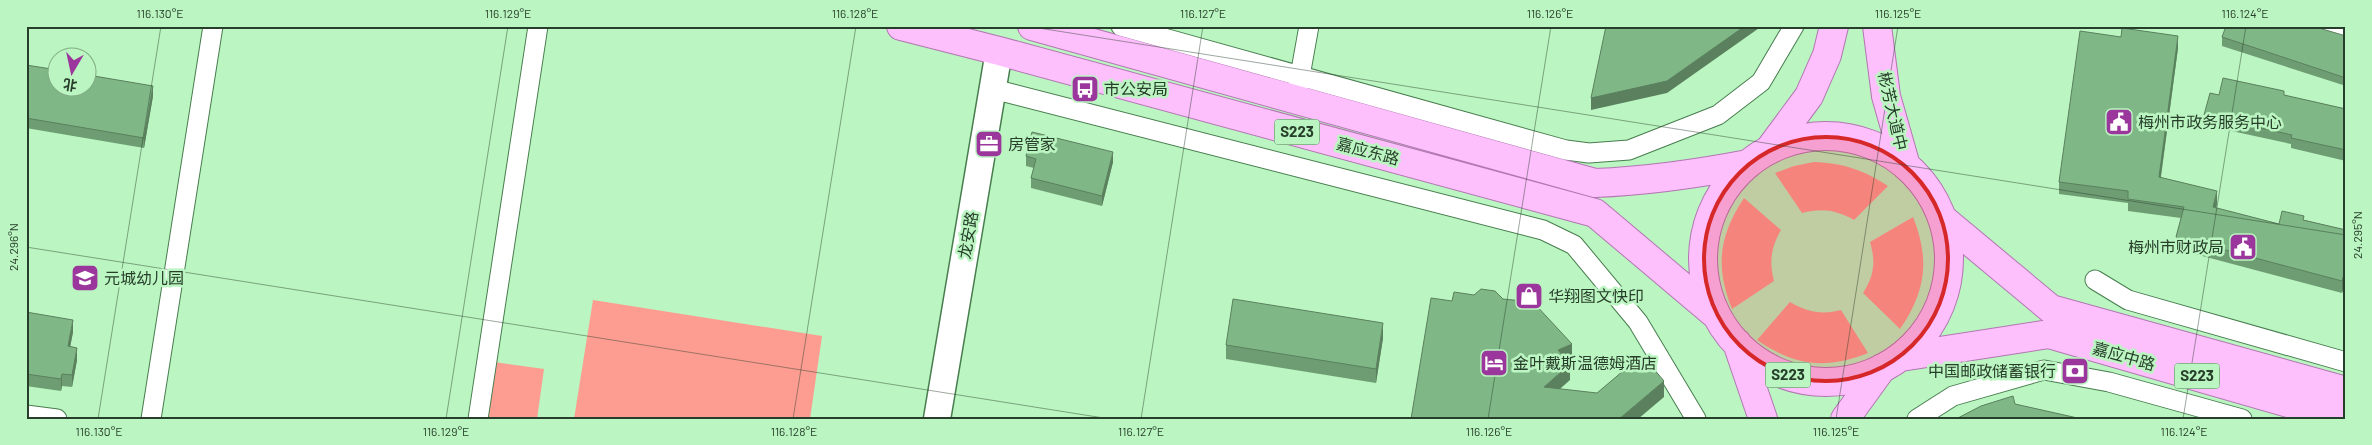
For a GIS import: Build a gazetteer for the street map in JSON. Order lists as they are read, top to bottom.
{
  "streets": {
    "main road": [
      "彬芳大道中",
      "S223",
      "嘉应东路",
      "嘉应中路"
    ],
    "street": ["龙安路"]
  },
  "crossings": [
    ["彬芳大道中", "S223"],
    ["S223", "嘉应东路"],
    ["S223", "嘉应中路"],
    ["嘉应东路", "龙安路"]
  ],
  "places": {
    "bus stop": ["市公安局"],
    "public building": ["梅州市政务服务中心", "梅州市财政局"],
    "office": ["房管家"],
    "school or university": ["元城幼儿园"],
    "shop": ["华翔图文快印"],
    "hotel": ["金叶戴斯温德姆酒店"],
    "bank": ["中国邮政储蓄银行"]
  },
  "north": "bottom",
  "coordinates": [
    "116.130°E",
    "116.129°E",
    "116.128°E",
    "116.127°E",
    "116.126°E",
    "116.125°E",
    "116.124°E",
    "24.295°N",
    "24.296°N"
  ]
}
